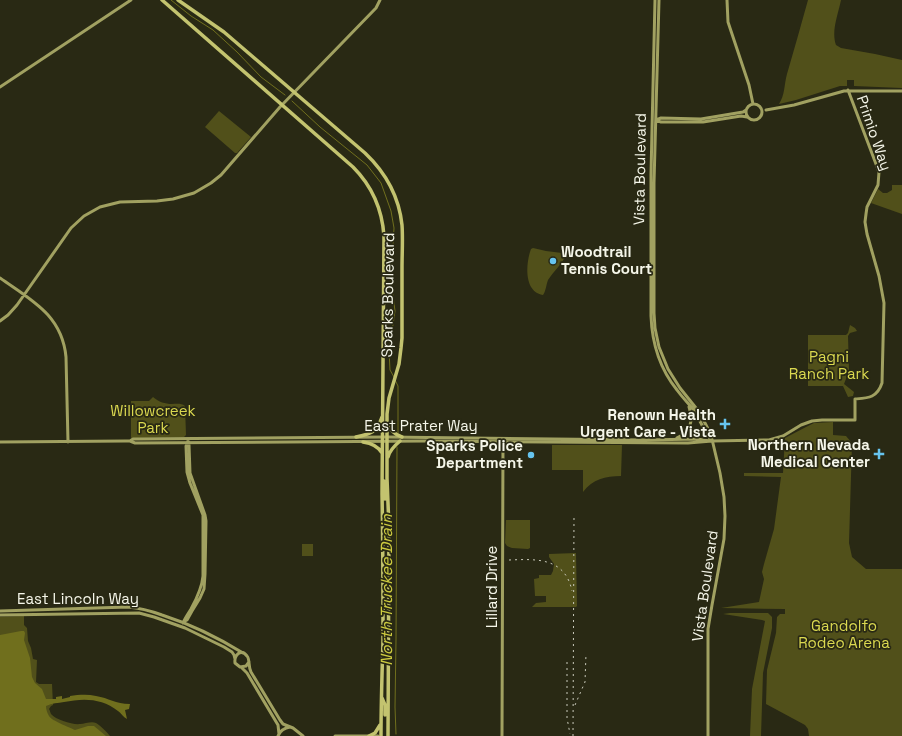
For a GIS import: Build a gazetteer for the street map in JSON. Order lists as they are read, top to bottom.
{
  "streets": {
    "main road": ["Sparks Boulevard"],
    "street": [
      "Primio Way",
      "Vista Boulevard",
      "East Prater Way",
      "Lillard Drive",
      "East Lincoln Way"
    ]
  },
  "crossings": [
    ["Primio Way", "East Prater Way"],
    ["Vista Boulevard", "East Prater Way"],
    ["Sparks Boulevard", "East Prater Way"],
    ["East Prater Way", "Lillard Drive"]
  ],
  "water": ["North Truckee Drain"],
  "parks": ["Pagni Ranch Park", "Willowcreek Park", "Gandolfo Rodeo Arena"],
  "places": {
    "other": ["Woodtrail Tennis Court", "Sparks Police Department"],
    "health": ["Renown Health Urgent Care - Vista", "Northern Nevada Medical Center"]
  }
}
